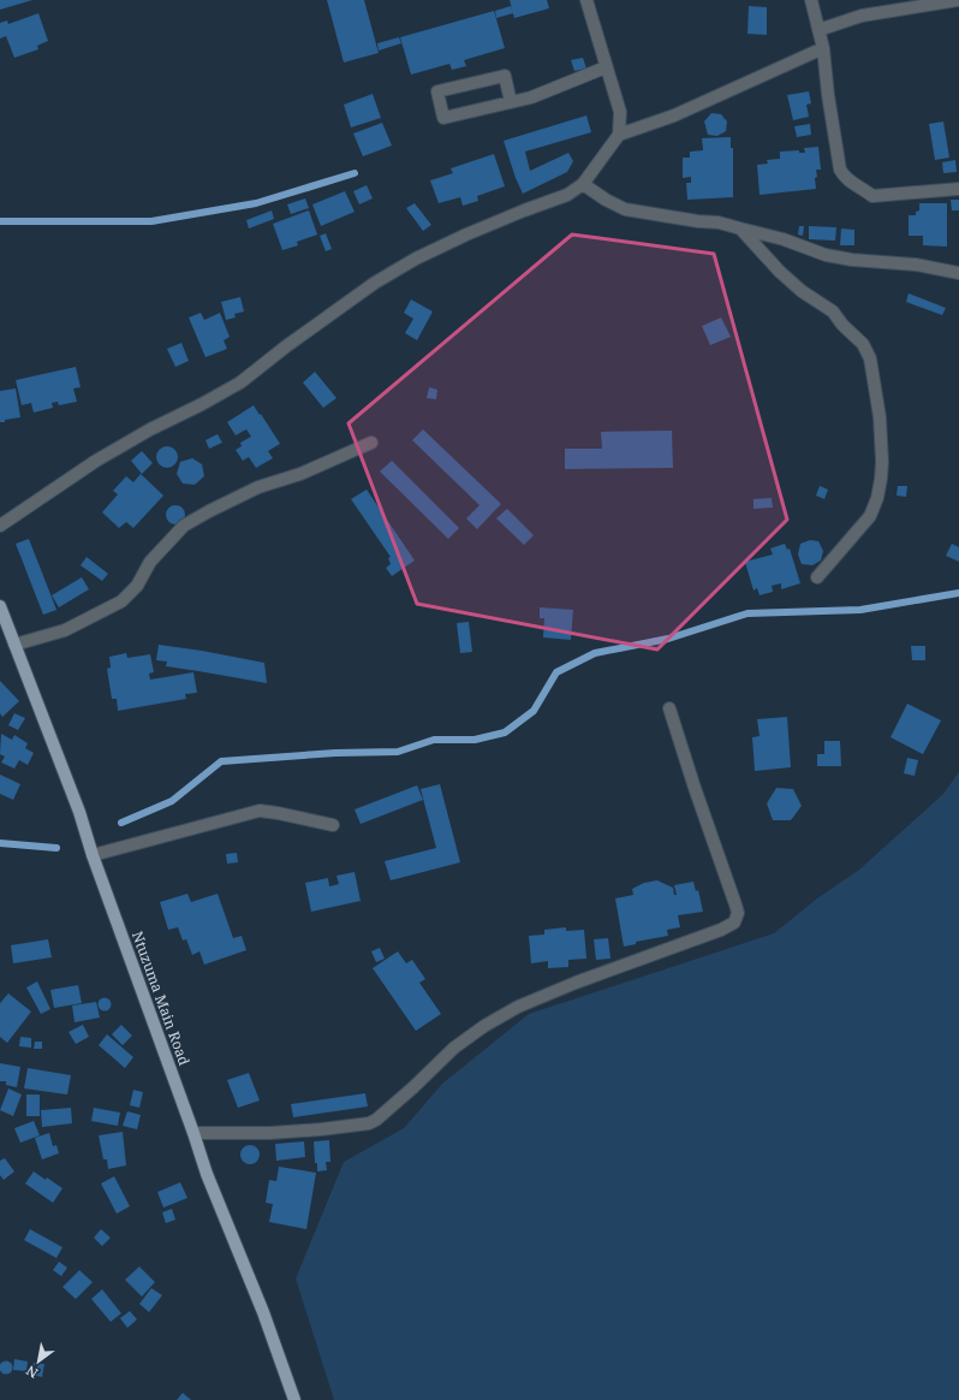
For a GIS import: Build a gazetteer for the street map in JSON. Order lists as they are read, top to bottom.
{
  "streets": {
    "main road": ["Ntuzuma Main Road"]
  },
  "north": "bottom left"
}
